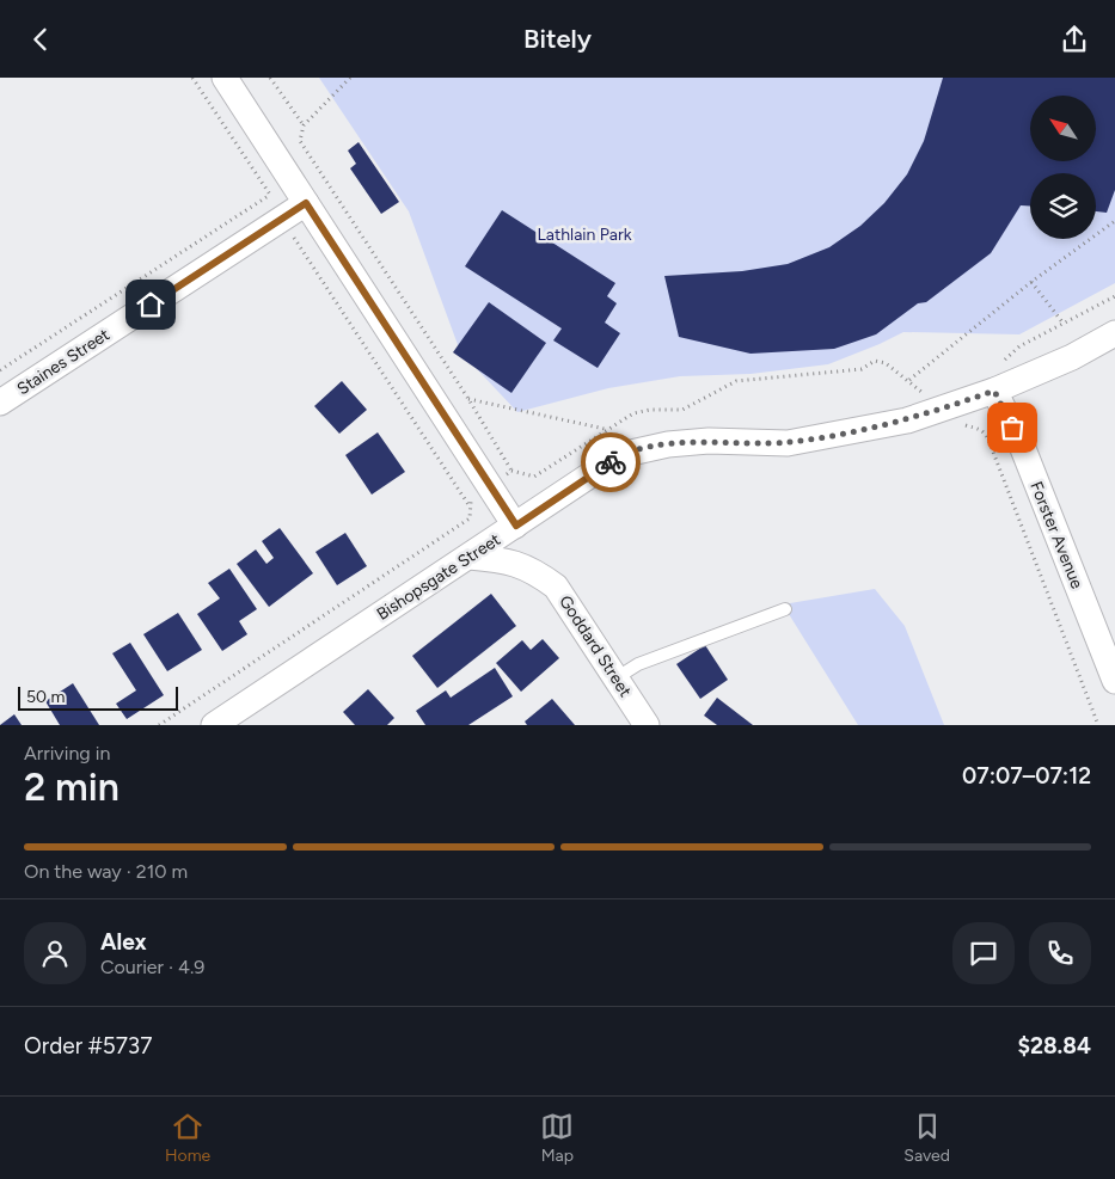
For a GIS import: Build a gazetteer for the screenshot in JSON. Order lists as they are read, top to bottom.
{
  "streets": {
    "street": [
      "Staines Street",
      "Forster Avenue",
      "Bishopsgate Street",
      "Goddard Street"
    ]
  },
  "crossings": [
    ["Forster Avenue", "Bishopsgate Street"],
    ["Bishopsgate Street", "Goddard Street"]
  ],
  "parks": ["Lathlain Park"],
  "scale_bar": "50 m",
  "north": "top left",
  "page": {
    "header": "Bitely",
    "scale": "50 m",
    "heading": ["2 min", "Arriving in", "07:07–07:12"],
    "panel": [
      "Alex",
      "Courier · 4.9",
      "Order #5737",
      "$28.84"
    ],
    "bar": "On the way · 210 m",
    "tabs": ["Home", "Map", "Saved"]
  }
}
